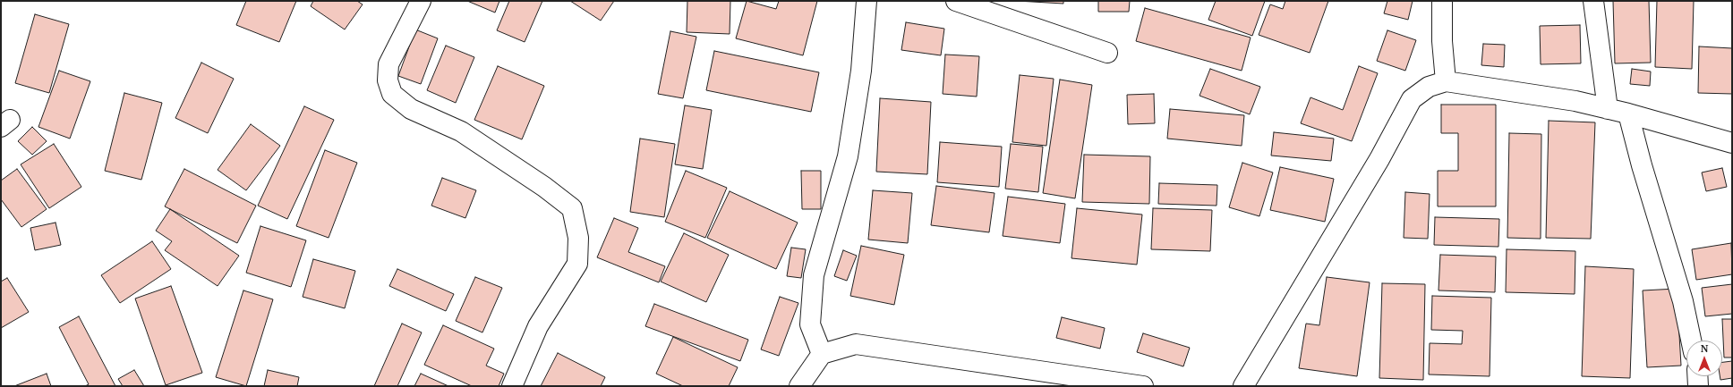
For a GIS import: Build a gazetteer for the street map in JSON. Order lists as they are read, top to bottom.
{
  "north": "top"
}
